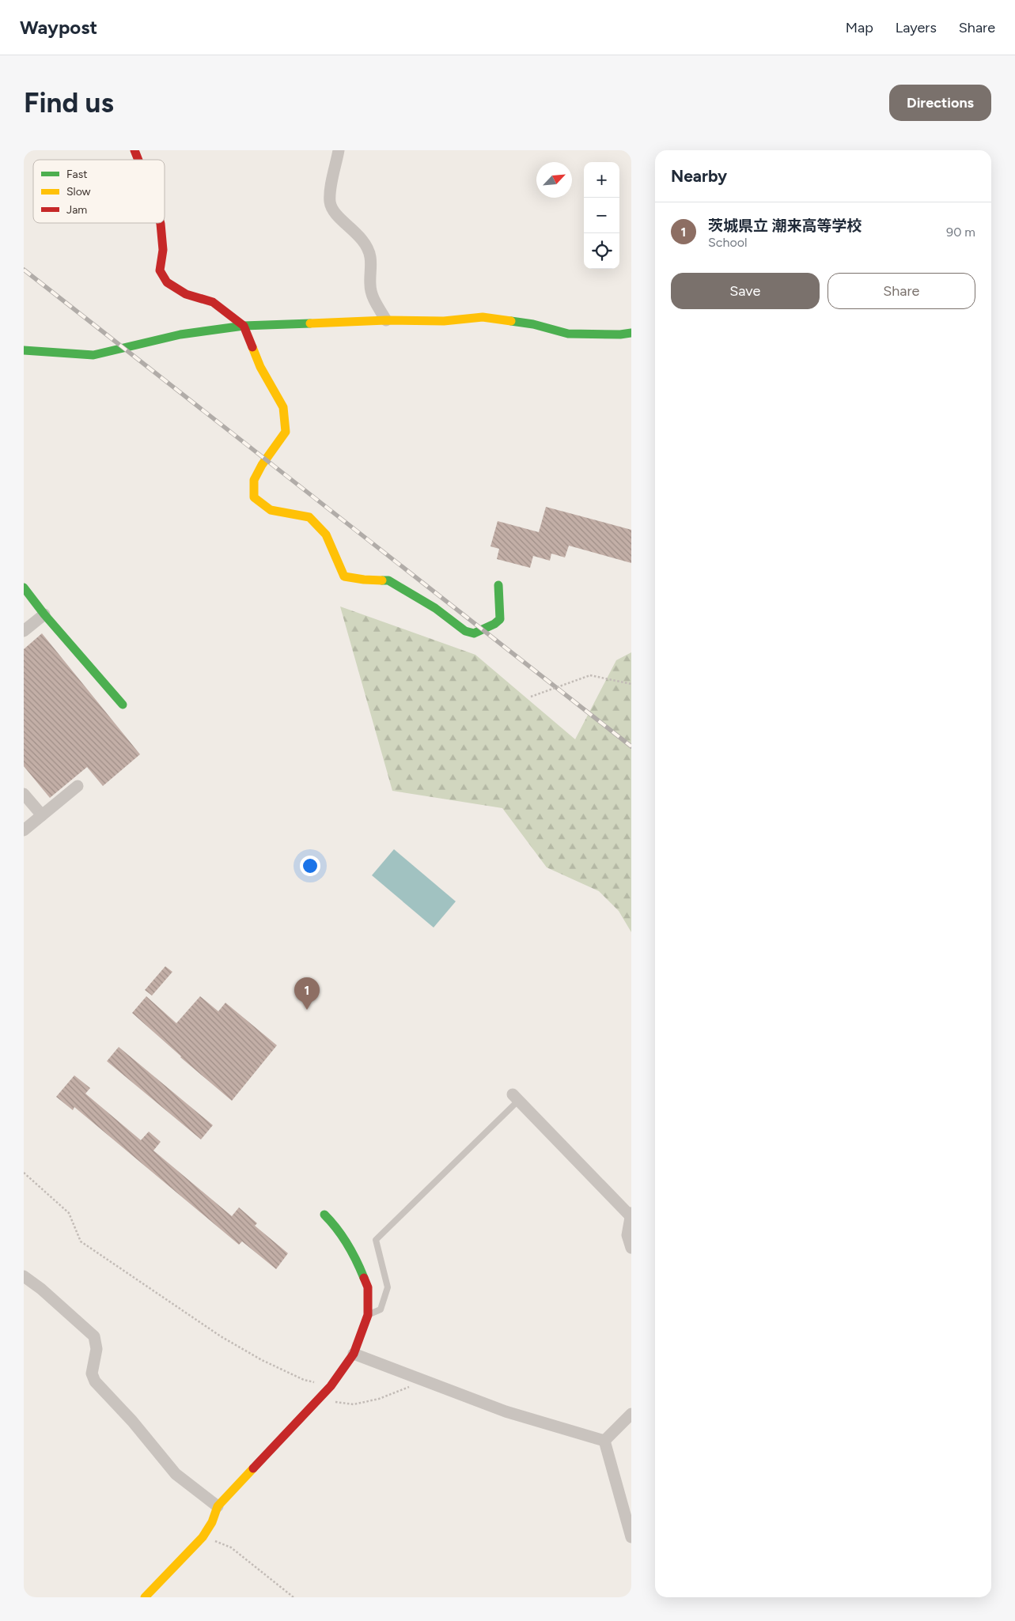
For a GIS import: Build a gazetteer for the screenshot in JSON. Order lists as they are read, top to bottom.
{
  "legend": ["Fast", "Slow", "Jam"],
  "north": "top right",
  "page": {
    "header": "Waypost",
    "nav": ["Map", "Layers", "Share"],
    "buttons": [
      "Directions",
      ["Save", "Share"]
    ],
    "title": "Find us",
    "heading": "Nearby",
    "map_buttons": ["+", "−"],
    "list": [
      {
        "mark": "1",
        "name": "茨城県立 潮来高等学校",
        "note": "School",
        "value": "90 m"
      }
    ],
    "pins": "1"
  }
}
